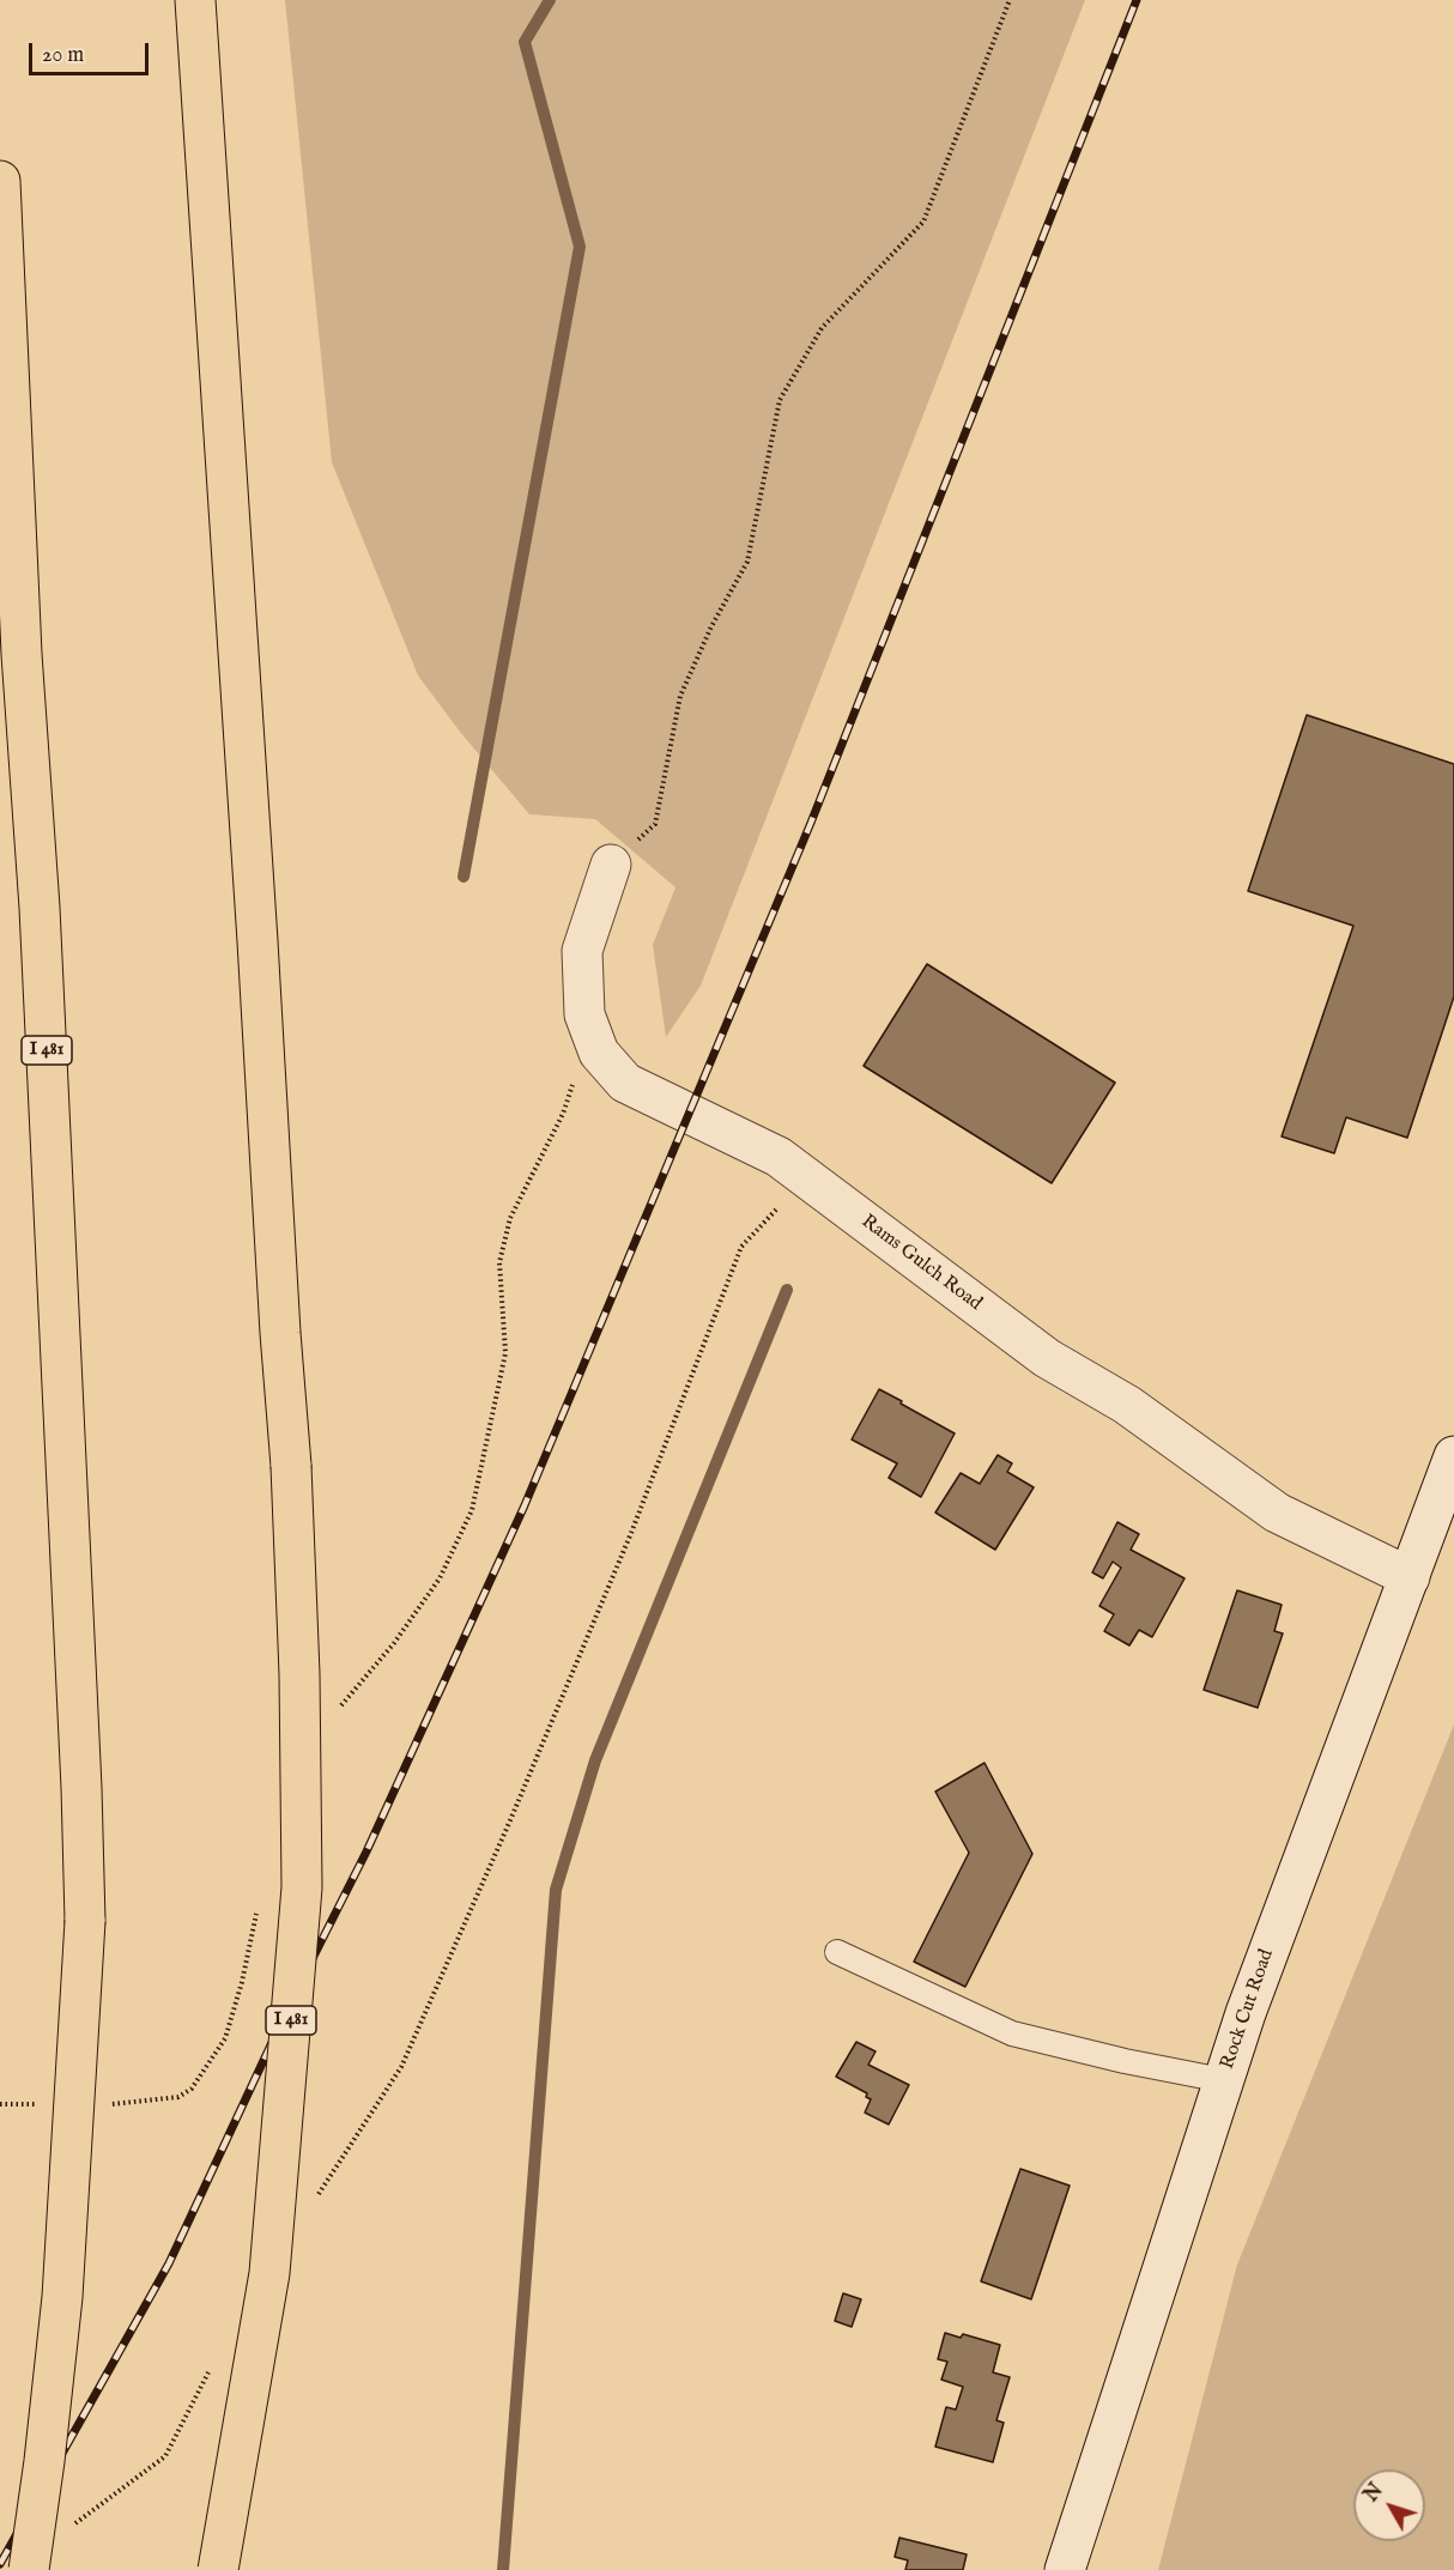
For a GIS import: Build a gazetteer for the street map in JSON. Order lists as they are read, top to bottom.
{
  "streets": {
    "highway": ["I 481"],
    "street": ["Rams Gulch Road", "Rock Cut Road"]
  },
  "crossings": [
    ["Rams Gulch Road", "Rock Cut Road"]
  ],
  "scale_bar": "20 m",
  "north": "top left"
}
